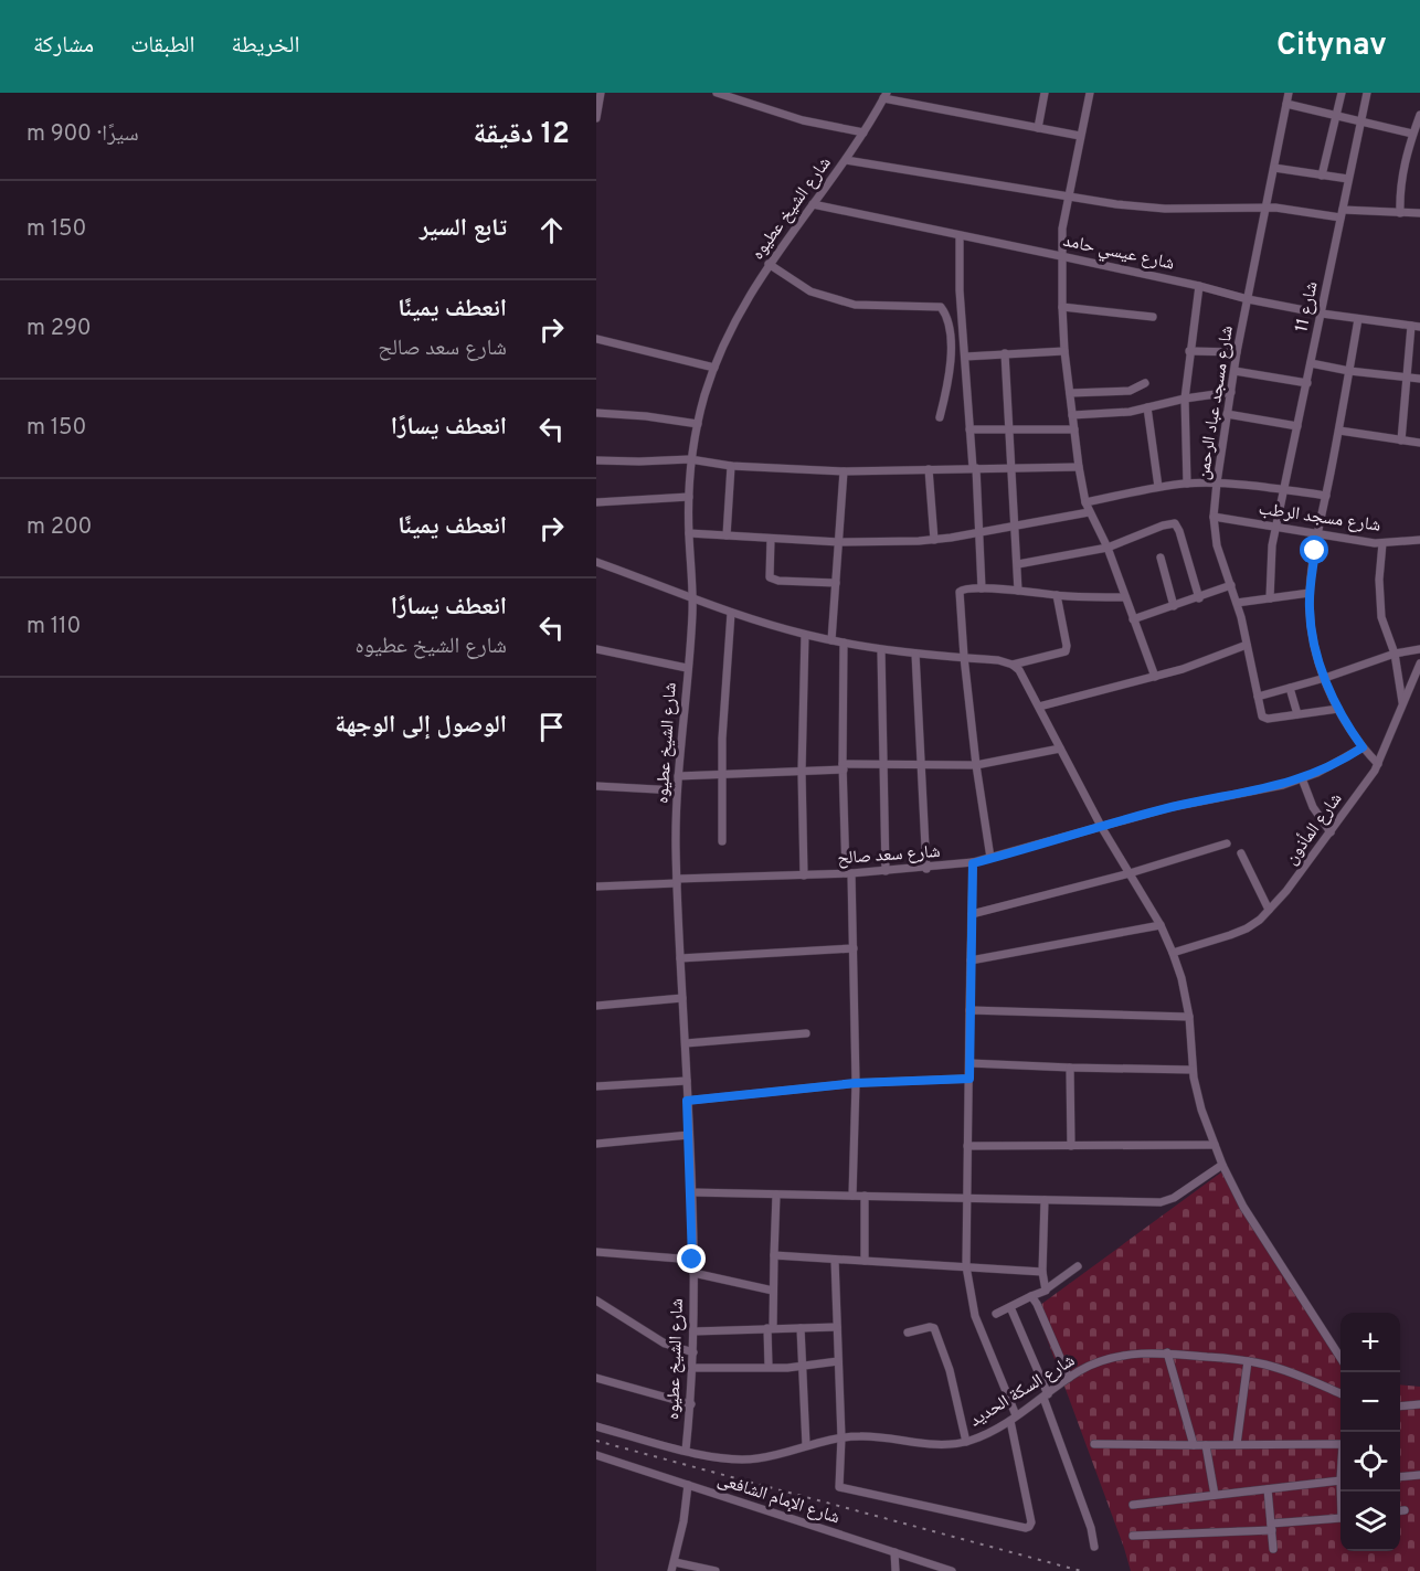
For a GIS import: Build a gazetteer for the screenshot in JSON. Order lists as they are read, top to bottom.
{
  "streets": {
    "street": [
      "شارع الشيخ عطيوه",
      "شارع عيسي حامد",
      "شارع 11",
      "شارع مسجد عباد الرحمن",
      "شارع مسجد الرطب",
      "شارع المأذون",
      "شارع سعد صالح",
      "شارع السكة الحديد",
      "شارع الإمام الشافعى"
    ]
  },
  "crossings": [
    ["شارع الشيخ عطيوه", "شارع عيسي حامد"],
    ["شارع الشيخ عطيوه", "شارع سعد صالح"],
    ["شارع الشيخ عطيوه", "شارع السكة الحديد"],
    ["شارع عيسي حامد", "شارع 11"],
    ["شارع عيسي حامد", "شارع مسجد عباد الرحمن"],
    ["شارع 11", "شارع مسجد الرطب"],
    ["شارع مسجد عباد الرحمن", "شارع مسجد الرطب"]
  ],
  "page": {
    "header": "Citynav",
    "nav": ["الخريطة", "الطبقات", "مشاركة"],
    "heading": ["12 دقيقة", "سيرًا · 900 m"],
    "list": [
      ["تابع السير", "150 m"],
      ["انعطف يمينًا", "شارع سعد صالح", "290 m"],
      ["انعطف يسارًا", "150 m"],
      ["انعطف يمينًا", "200 m"],
      ["انعطف يسارًا", "شارع الشيخ عطيوه", "110 m"],
      "الوصول إلى الوجهة"
    ],
    "map_buttons": ["+", "−"]
  }
}
